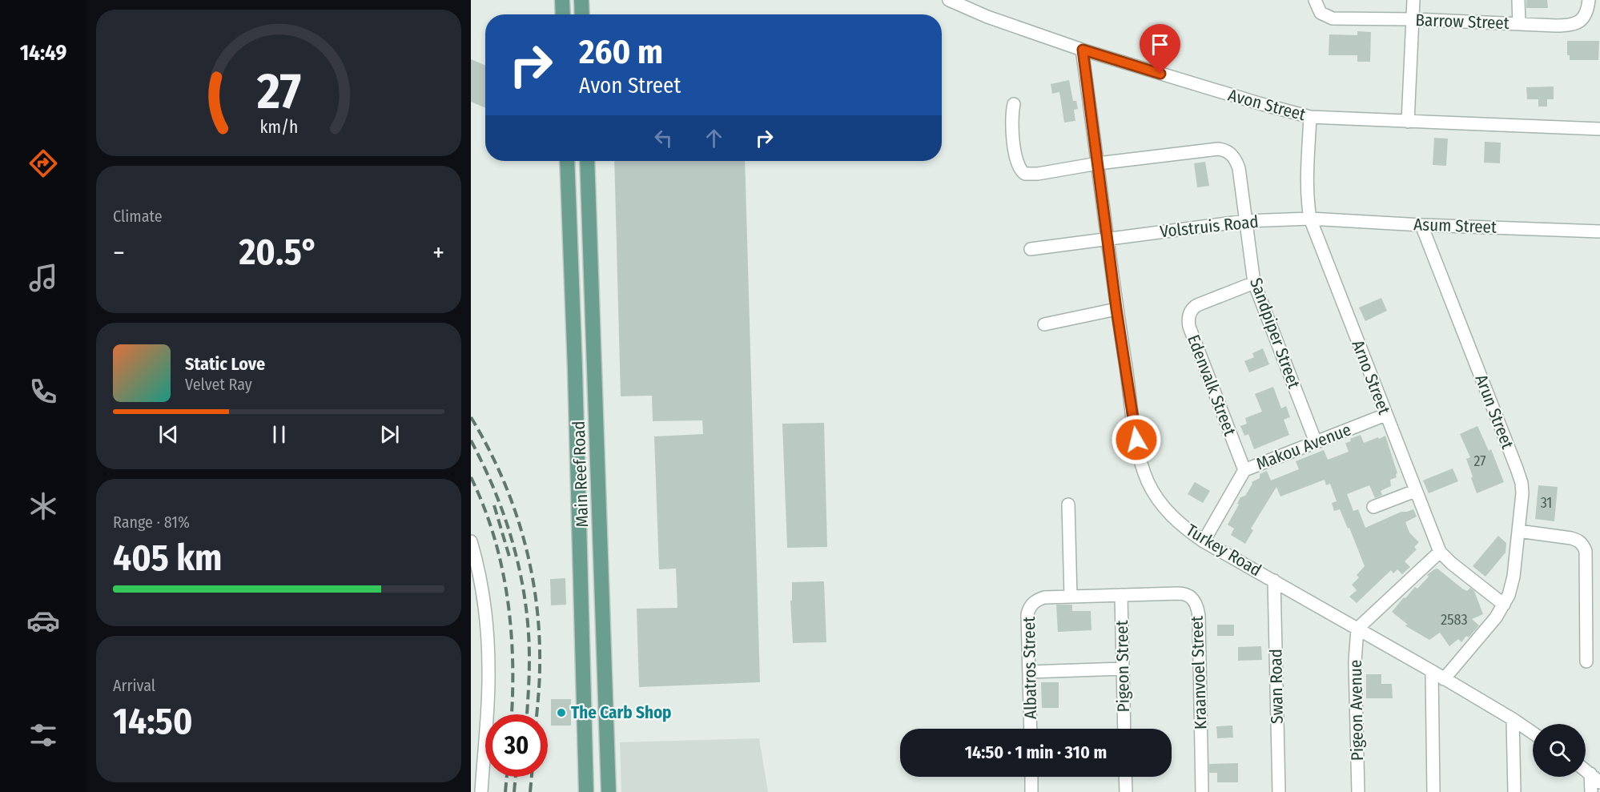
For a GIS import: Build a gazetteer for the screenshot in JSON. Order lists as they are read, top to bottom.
{
  "streets": {
    "main road": ["Main Reef Road"],
    "street": [
      "Barrow Street",
      "Avon Street",
      "Asum Street",
      "Volstruis Road",
      "Sandpiper Street",
      "Arno Street",
      "Edenvalk Street",
      "Arun Street",
      "Makou Avenue",
      "Turkey Road",
      "Pigeon Street",
      "Albatros Street",
      "Kraanvoel Street",
      "Swan Road",
      "Pigeon Avenue"
    ]
  },
  "crossings": [
    ["Avon Street", "Arno Street"],
    ["Avon Street", "Turkey Road"],
    ["Asum Street", "Volstruis Road"],
    ["Asum Street", "Arno Street"],
    ["Asum Street", "Arun Street"],
    ["Volstruis Road", "Sandpiper Street"],
    ["Volstruis Road", "Arno Street"],
    ["Volstruis Road", "Turkey Road"],
    ["Sandpiper Street", "Edenvalk Street"],
    ["Sandpiper Street", "Makou Avenue"],
    ["Sandpiper Street", "Turkey Road"],
    ["Arno Street", "Arun Street"],
    ["Arno Street", "Makou Avenue"],
    ["Edenvalk Street", "Makou Avenue"],
    ["Arun Street", "Turkey Road"],
    ["Makou Avenue", "Turkey Road"],
    ["Turkey Road", "Swan Road"],
    ["Turkey Road", "Pigeon Avenue"],
    ["Pigeon Street", "Albatros Street"],
    ["Pigeon Street", "Kraanvoel Street"],
    ["Albatros Street", "Kraanvoel Street"]
  ],
  "places": ["The Carb Shop"],
  "house_numbers": ["27", "31", "2583"],
  "page": {
    "tabs": "14:49",
    "turn": ["260 m", "Avon Street"],
    "tile": [
      "Climate",
      ["Range · 81%", "405 km"],
      ["Arrival", "14:50"]
    ],
    "heat": ["−", "20.5°", "+"],
    "song": ["Static Love", "Velvet Ray"],
    "limit": "30",
    "trip": "14:50 · 1 min · 310 m",
    "gauge": ["27", "km/h"]
  }
}
